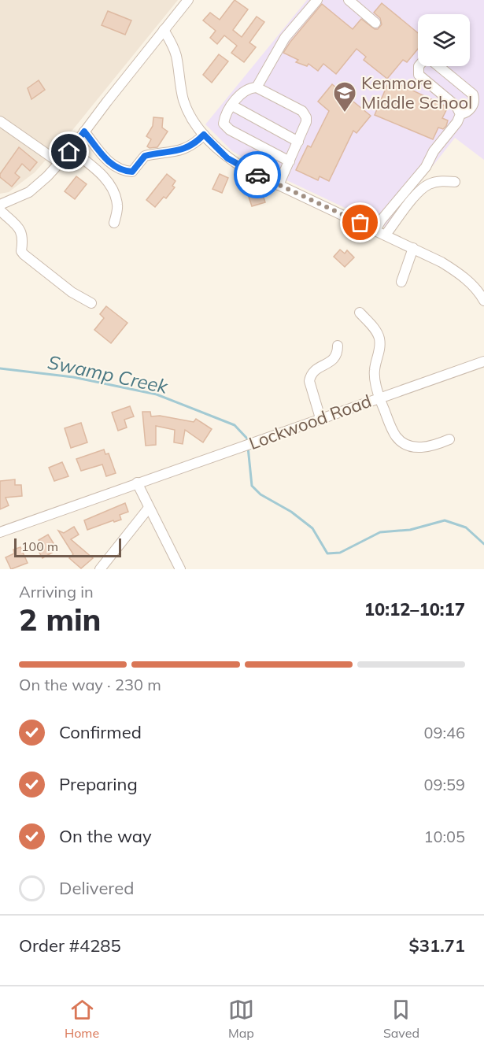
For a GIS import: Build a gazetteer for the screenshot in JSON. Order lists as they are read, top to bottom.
{
  "streets": {
    "street": ["Lockwood Road"]
  },
  "water": ["Swamp Creek"],
  "places": {
    "school or university": ["Kenmore Middle School"]
  },
  "scale_bar": "100 m",
  "page": {
    "scale": "100 m",
    "heading": ["2 min", "Arriving in", "10:12–10:17"],
    "panel": ["Order #4285", "$31.71"],
    "bar": "On the way · 230 m",
    "list": [
      ["Confirmed", "09:46"],
      ["Preparing", "09:59"],
      ["On the way", "10:05"],
      "Delivered"
    ],
    "tabs": ["Home", "Map", "Saved"]
  }
}
